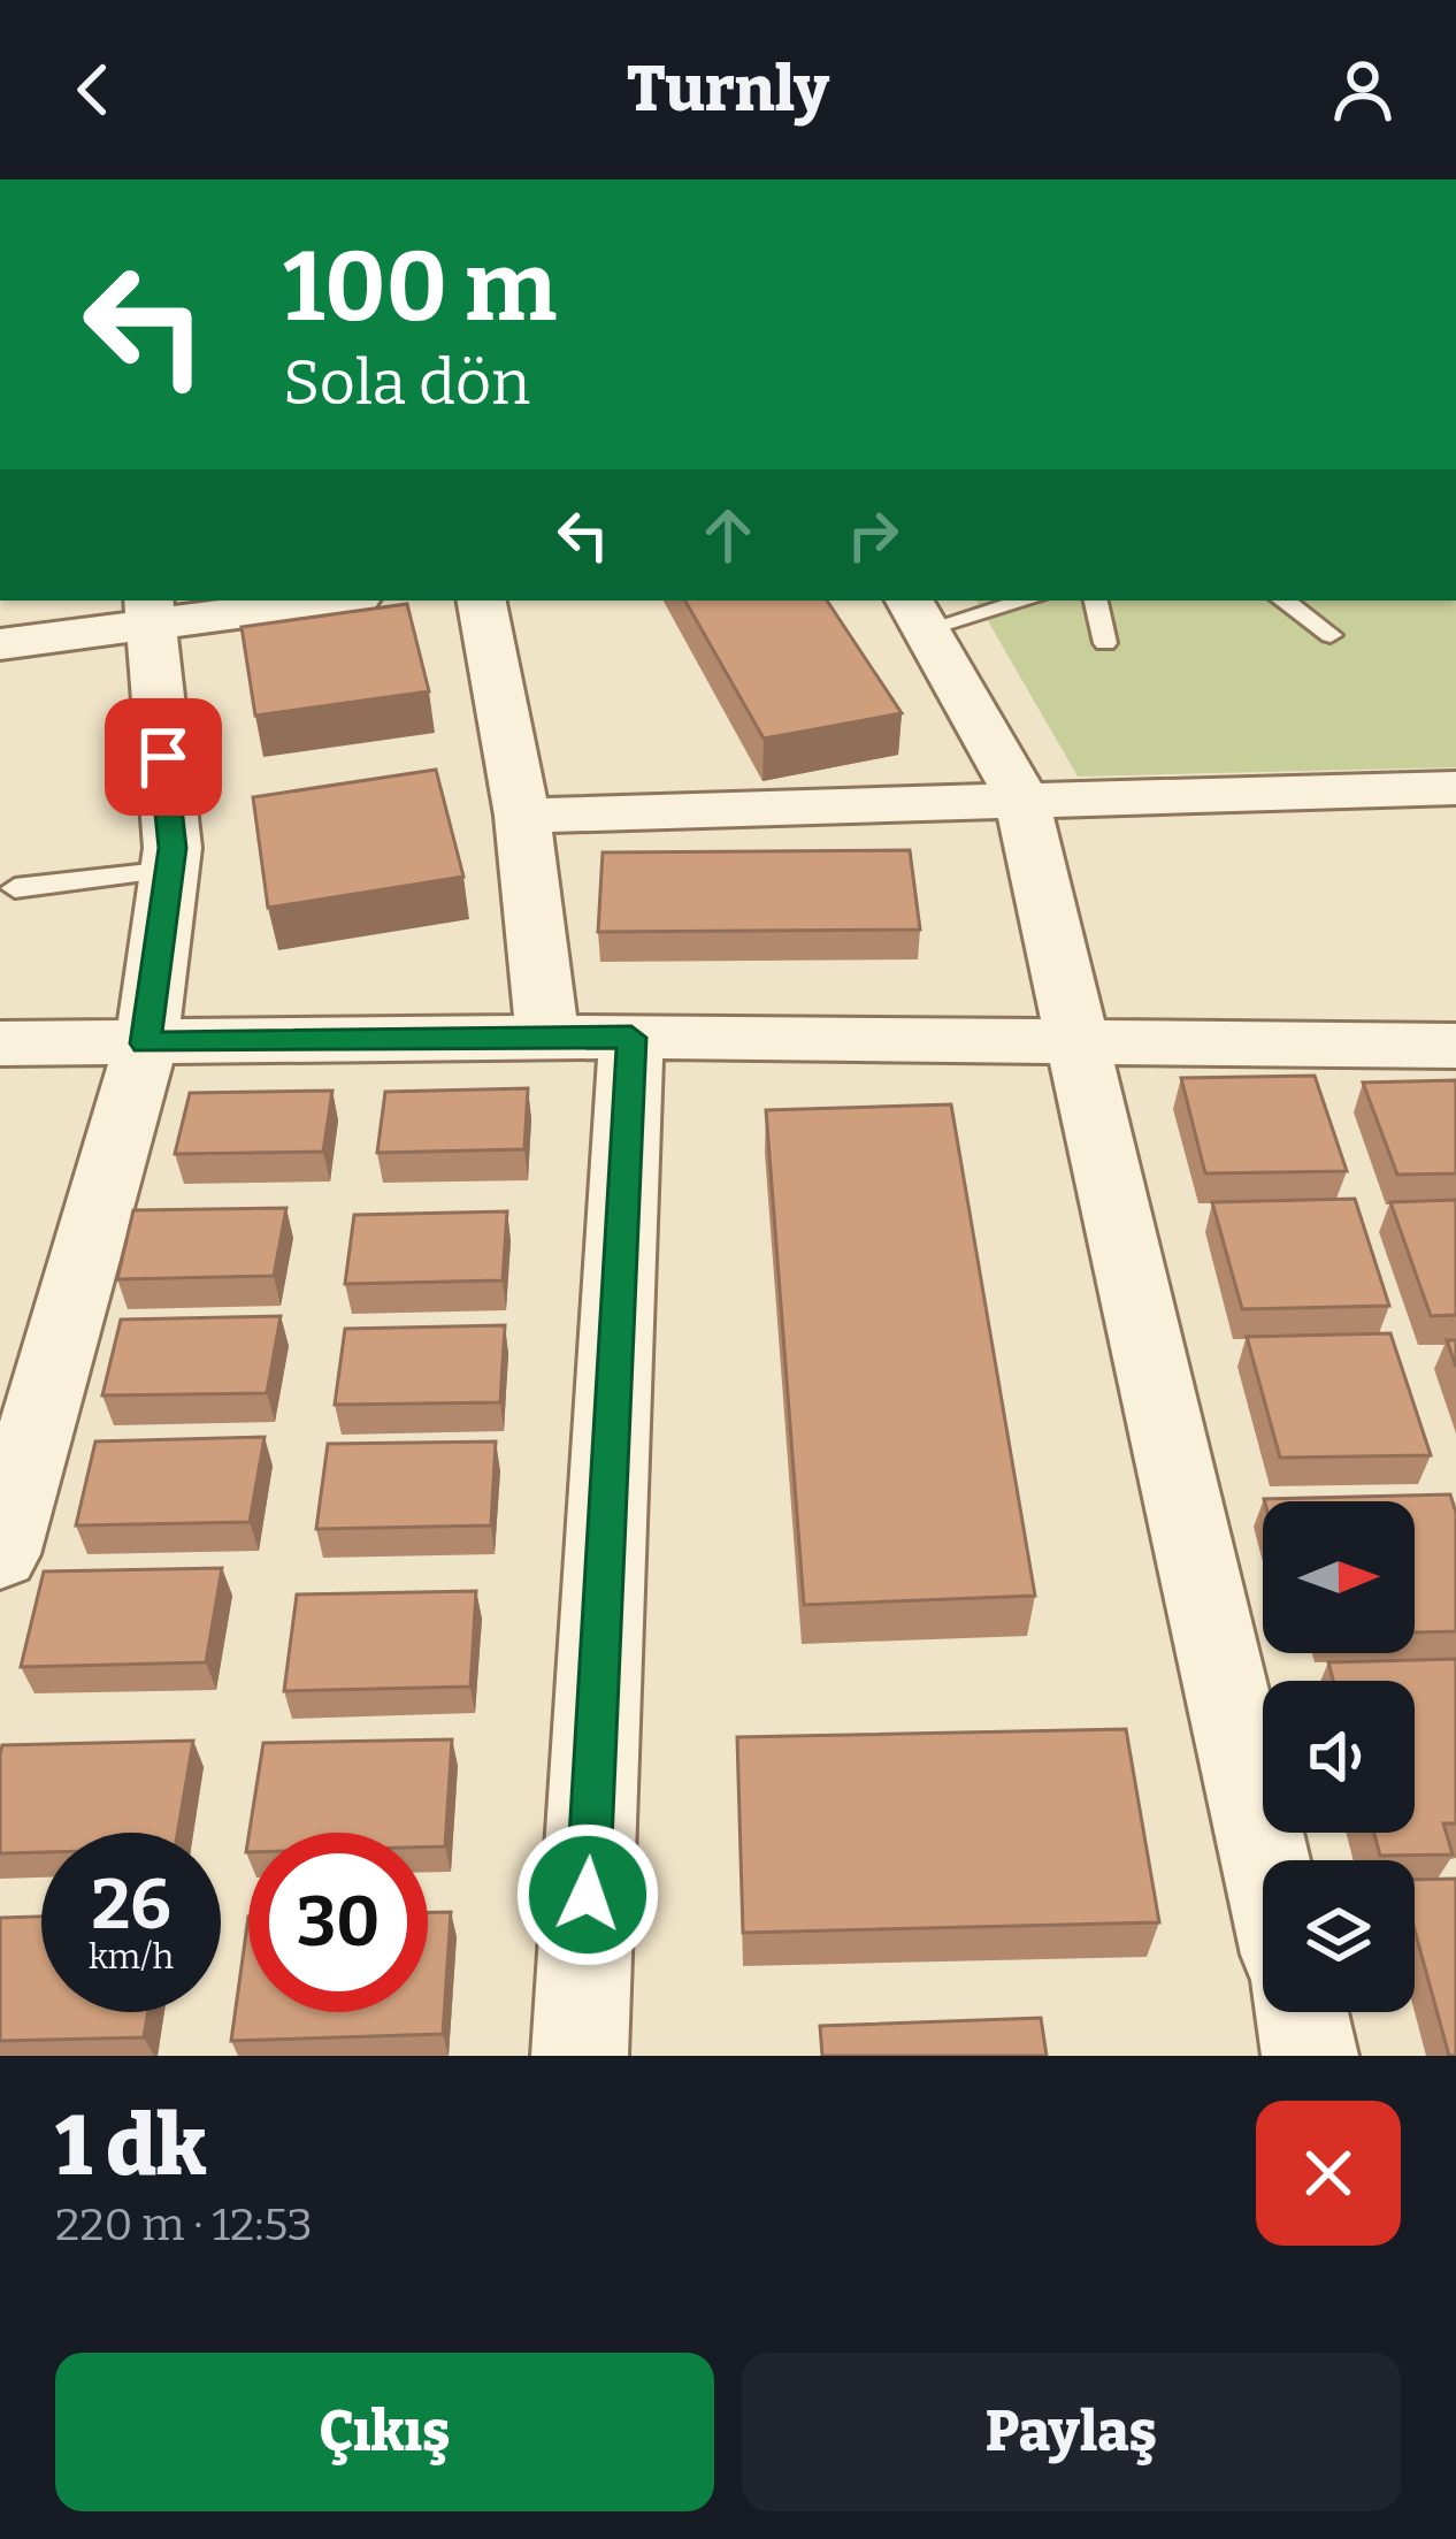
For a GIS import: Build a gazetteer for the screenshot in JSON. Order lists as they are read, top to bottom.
{
  "north": "right",
  "page": {
    "header": "Turnly",
    "turn": ["100 m", "Sola dön"],
    "speed": "26 km/h",
    "limit": "30",
    "heading": ["1 dk", "220 m · 12:53"],
    "buttons": ["Çıkış", "Paylaş"]
  }
}
